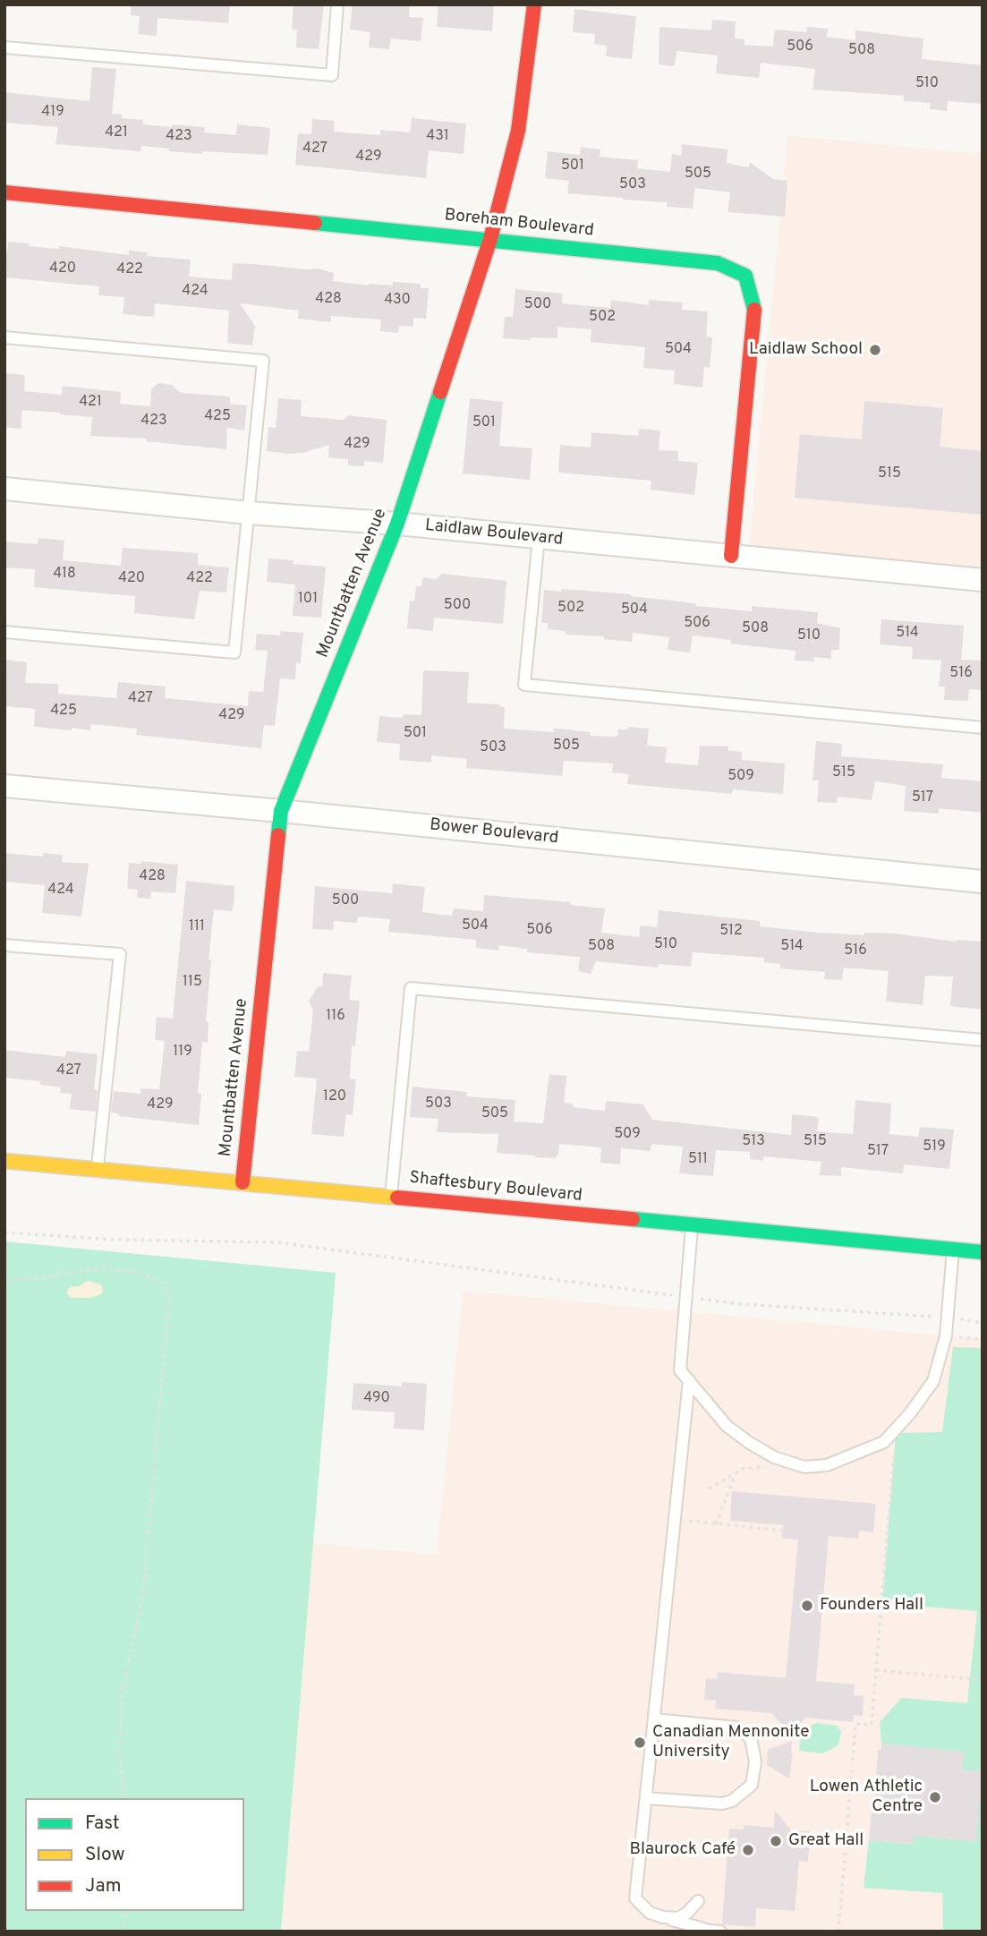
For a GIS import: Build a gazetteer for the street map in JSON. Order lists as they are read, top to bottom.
{
  "streets": {
    "street": [
      "Boreham Boulevard",
      "Laidlaw Boulevard",
      "Mountbatten Avenue",
      "Bower Boulevard",
      "Shaftesbury Boulevard"
    ]
  },
  "crossings": [
    ["Boreham Boulevard", "Laidlaw Boulevard"],
    ["Boreham Boulevard", "Mountbatten Avenue"],
    ["Laidlaw Boulevard", "Mountbatten Avenue"],
    ["Mountbatten Avenue", "Bower Boulevard"],
    ["Mountbatten Avenue", "Shaftesbury Boulevard"]
  ],
  "places": [
    "Laidlaw School",
    "Founders Hall",
    "Canadian Mennonite University",
    "Lowen Athletic Centre",
    "Great Hall",
    "Blaurock Café"
  ],
  "house_numbers": [
    "506",
    "508",
    "510",
    "419",
    "421",
    "423",
    "431",
    "427",
    "429",
    "501",
    "505",
    "503",
    "420",
    "422",
    "424",
    "428",
    "430",
    "500",
    "502",
    "504",
    "421",
    "425",
    "423",
    "501",
    "429",
    "515",
    "418",
    "420",
    "422",
    "101",
    "500",
    "502",
    "504",
    "506",
    "508",
    "514",
    "510",
    "516",
    "427",
    "425",
    "429",
    "501",
    "505",
    "503",
    "515",
    "509",
    "517",
    "428",
    "424",
    "500",
    "504",
    "111",
    "506",
    "512",
    "510",
    "508",
    "514",
    "516",
    "115",
    "116",
    "119",
    "427",
    "120",
    "503",
    "429",
    "505",
    "509",
    "513",
    "515",
    "519",
    "517",
    "511",
    "490"
  ],
  "legend": ["Fast", "Slow", "Jam"]
}
